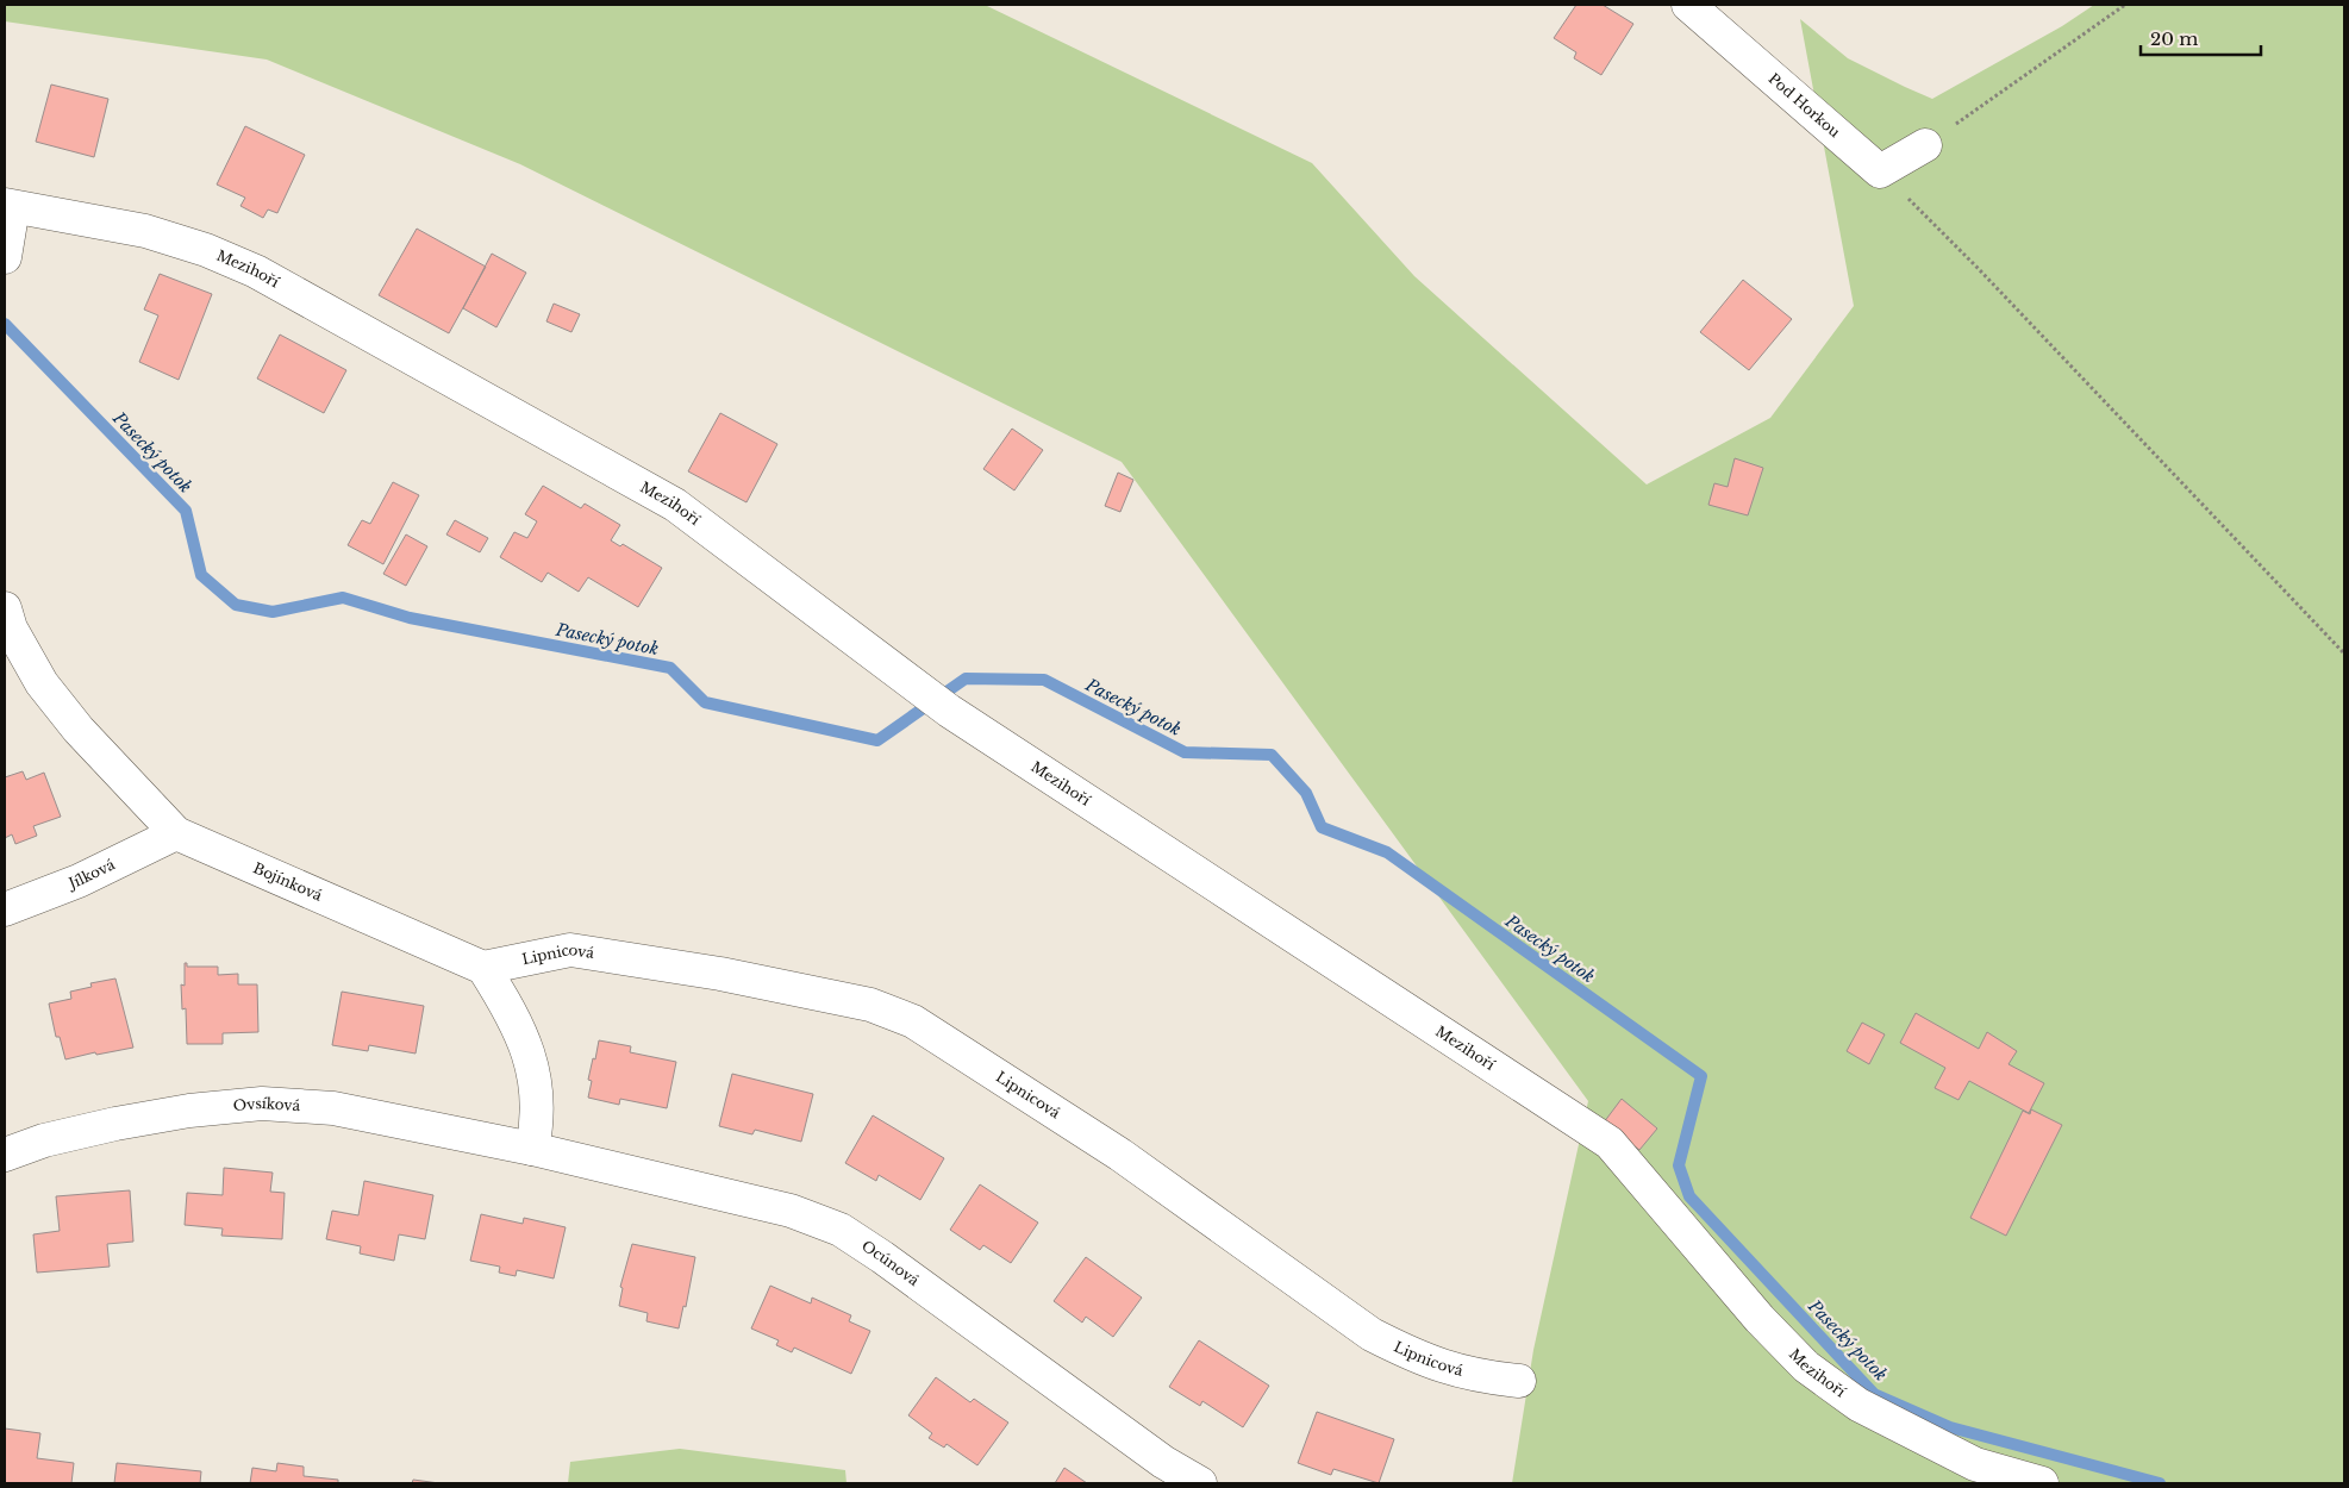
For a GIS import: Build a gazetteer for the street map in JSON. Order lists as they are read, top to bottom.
{
  "streets": {
    "street": [
      "Pod Horkou",
      "Mezihoří",
      "Jílková",
      "Bojínková",
      "Lipnicová",
      "Ovsíková",
      "Ocúnová"
    ]
  },
  "crossings": [
    ["Jílková", "Bojínková"],
    ["Bojínková", "Lipnicová"],
    ["Ovsíková", "Ocúnová"]
  ],
  "water": ["Pasecký potok"],
  "scale_bar": "20 m"
}
